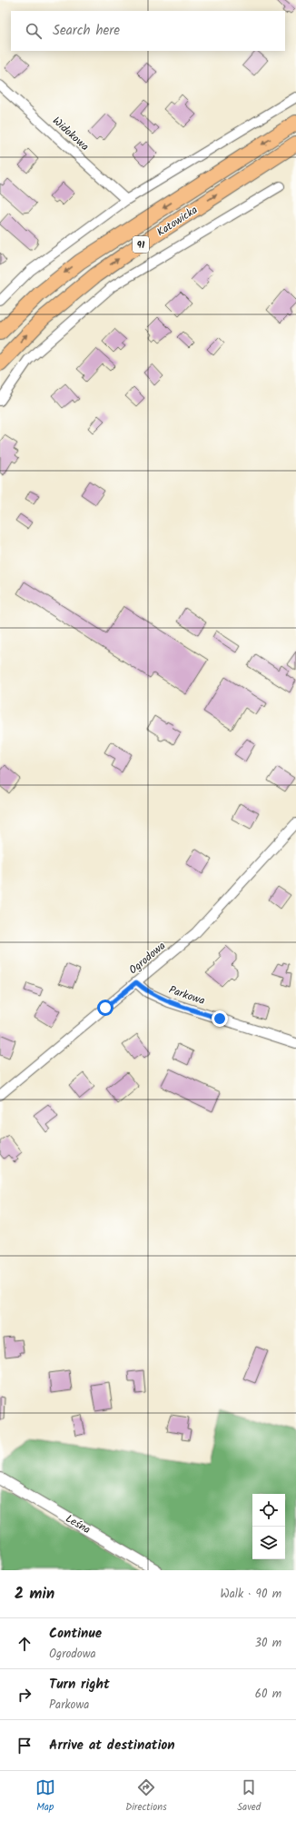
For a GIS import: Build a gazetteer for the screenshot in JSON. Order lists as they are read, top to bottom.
{
  "streets": {
    "main road": ["Katowicka", "91"],
    "street": [
      "Widokowa",
      "Ogrodowa",
      "Parkowa",
      "Leśna"
    ]
  },
  "crossings": [
    ["Ogrodowa", "Parkowa"]
  ],
  "page": {
    "search": "Search here",
    "heading": ["2 min", "Walk · 90 m"],
    "list": [
      ["Continue", "Ogrodowa", "30 m"],
      ["Turn right", "Parkowa", "60 m"],
      "Arrive at destination"
    ],
    "nav": ["Map", "Directions", "Saved"]
  }
}
